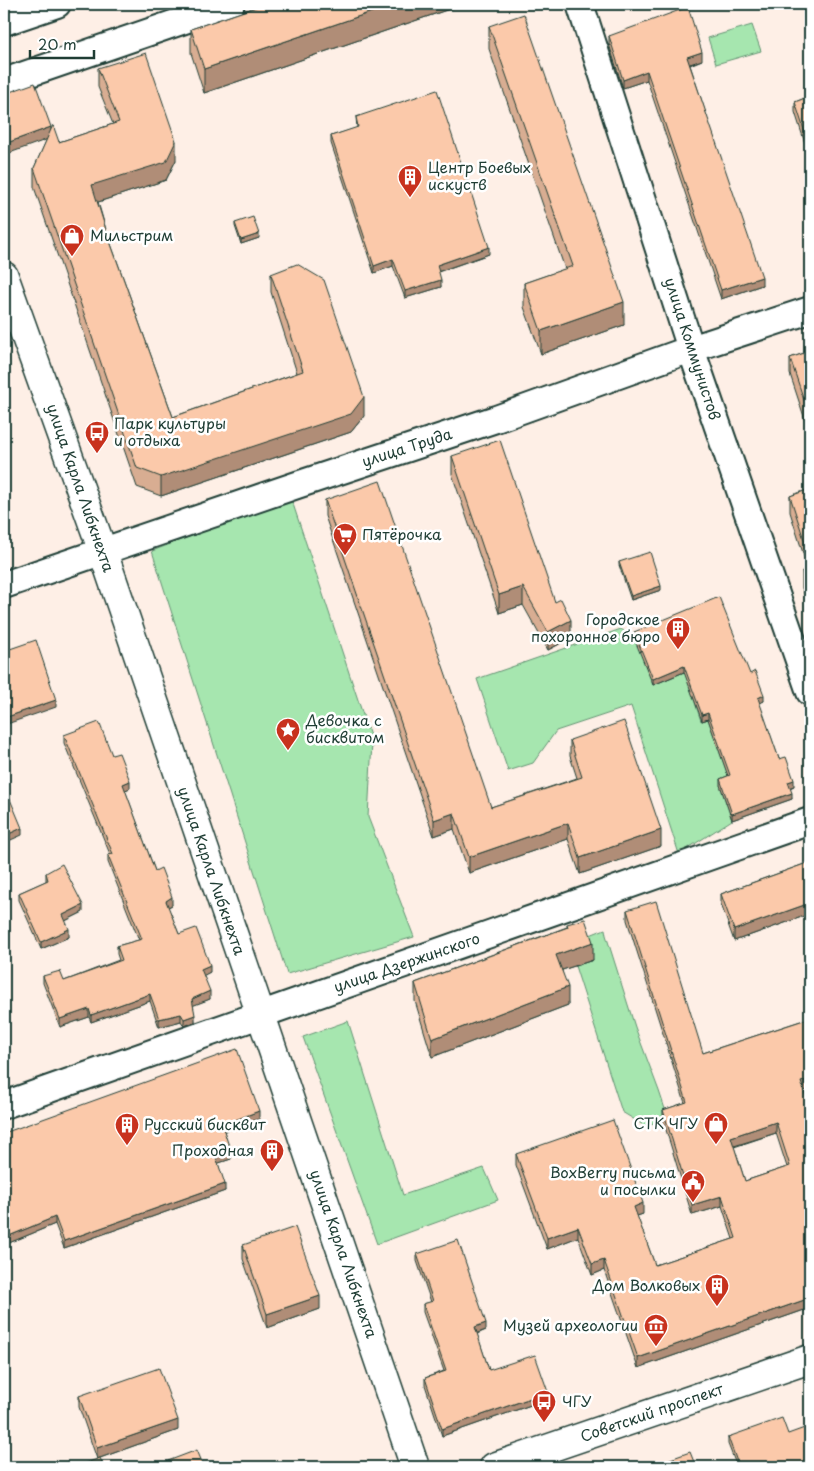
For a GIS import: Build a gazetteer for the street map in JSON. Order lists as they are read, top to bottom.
{
  "streets": {
    "main road": ["улица Карла Либкнехта", "Советский проспект"],
    "street": ["улица Коммунистов", "улица Труда", "улица Дзержинского"]
  },
  "crossings": [
    ["улица Коммунистов", "улица Труда"],
    ["улица Труда", "улица Карла Либкнехта"],
    ["улица Карла Либкнехта", "улица Дзержинского"]
  ],
  "places": {
    "building": [
      "Центр Боевых искуств",
      "Городское похоронное бюро",
      "Русский бисквит",
      "Проходная",
      "Дом Волковых"
    ],
    "shop": ["Мильстрим", "СТК ЧГУ"],
    "bus stop": ["Парк культуры и отдыха", "ЧГУ"],
    "supermarket": ["Пятёрочка"],
    "place": ["Девочка с бисквитом"],
    "public building": ["BoxBerry письма и посылки"],
    "museum": ["Музей археологии"]
  },
  "scale_bar": "20 m"
}
